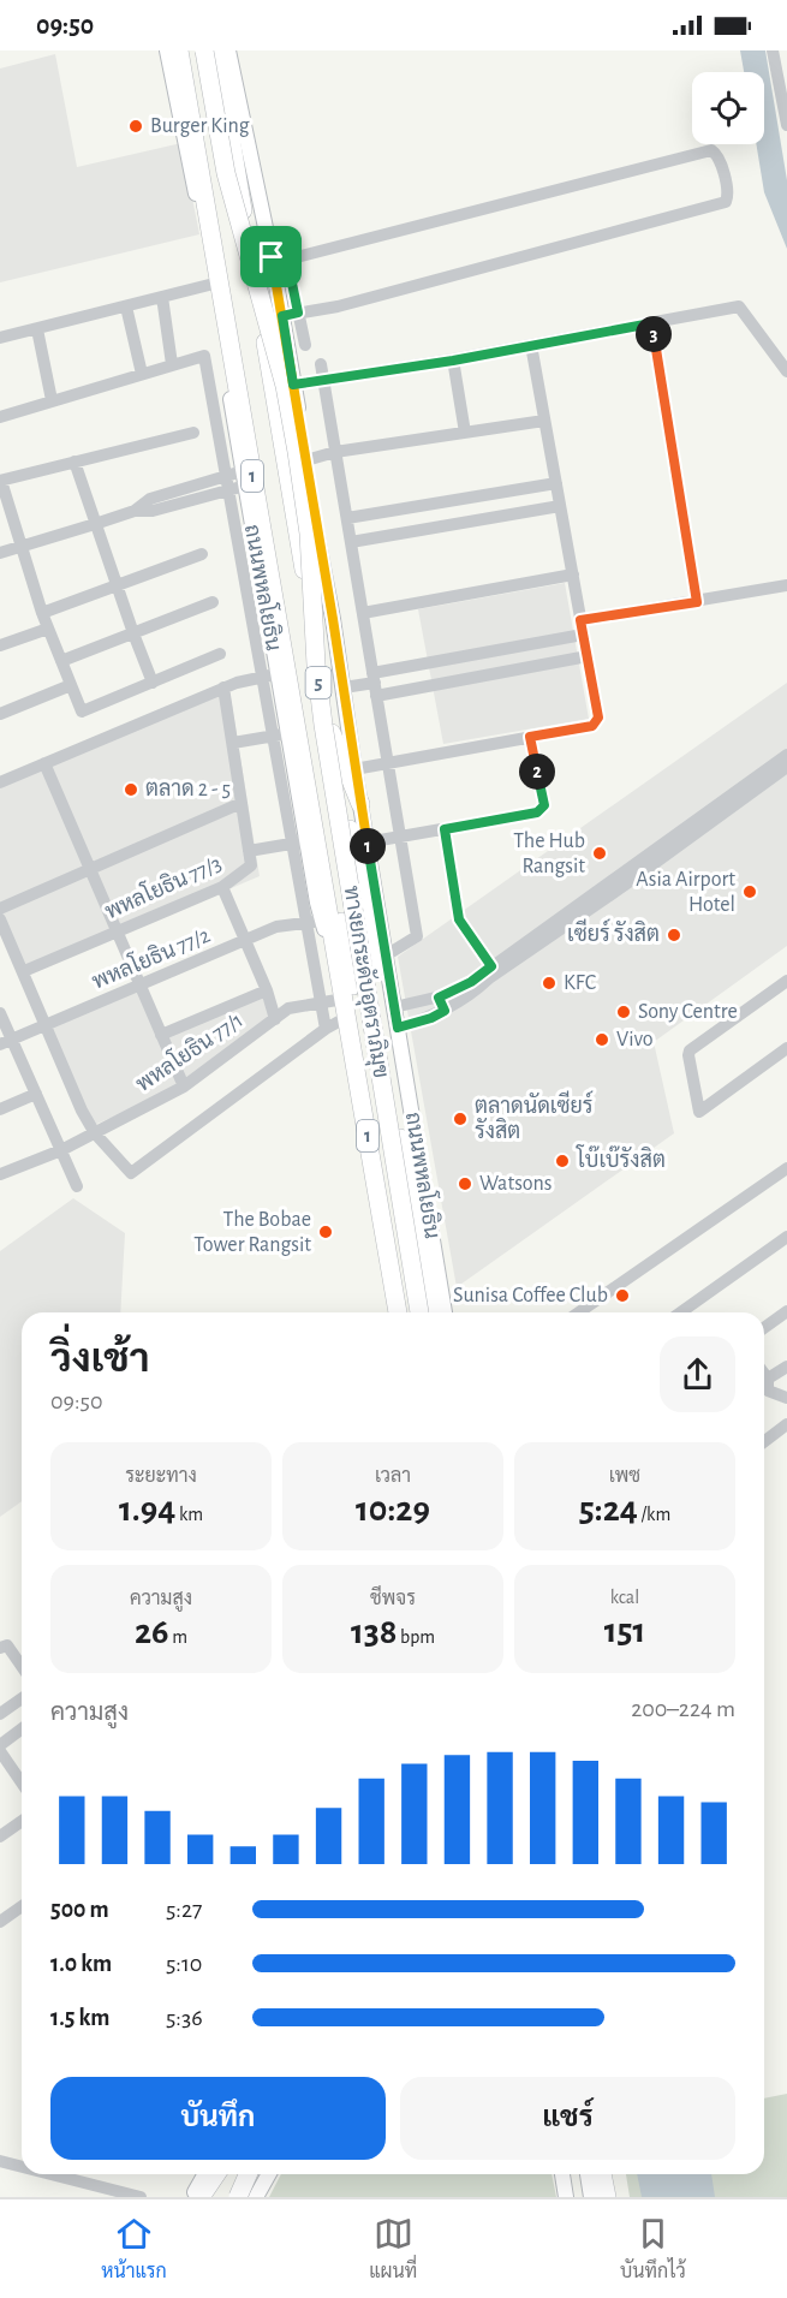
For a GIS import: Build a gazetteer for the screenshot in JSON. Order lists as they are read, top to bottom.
{
  "streets": {
    "highway": [
      "1",
      "ถนนพหลโยธิน",
      "5",
      "ทางยกระดับอุตราภิมุข"
    ],
    "street": ["พหลโยธิน 77/3", "พหลโยธิน 77/2", "พหลโยธิน 77/1"]
  },
  "crossings": [
    ["ถนนพหลโยธิน", "พหลโยธิน 77/3"],
    ["ถนนพหลโยธิน", "พหลโยธิน 77/2"],
    ["ถนนพหลโยธิน", "พหลโยธิน 77/1"]
  ],
  "places": [
    "Burger King",
    "ตลาด 2 - 5",
    "The Hub Rangsit",
    "Asia Airport Hotel",
    "เซียร์ รังสิต",
    "KFC",
    "Sony Centre",
    "Vivo",
    "ตลาดนัดเซียร์ รังสิต",
    "โบ๊เบ๊รังสิต",
    "Watsons",
    "The Bobae Tower Rangsit",
    "Sunisa Coffee Club"
  ],
  "page": {
    "status": "09:50",
    "pins": ["3", "2", "1"],
    "heading": ["วิ่งเช้า", "09:50"],
    "stats": [
      ["ระยะทาง", "1.94 km"],
      ["เวลา", "10:29"],
      ["เพซ", "5:24 /km"],
      ["ความสูง", "26 m"],
      ["ชีพจร", "138 bpm"],
      ["kcal", "151"]
    ],
    "chart": ["ความสูง", "200–224 m"],
    "list": [
      {
        "name": "500 m",
        "note": "5:27"
      },
      {
        "name": "1.0 km",
        "note": "5:10"
      },
      {
        "name": "1.5 km",
        "note": "5:36"
      }
    ],
    "buttons": ["บันทึก", "แชร์"],
    "tabs": ["หน้าแรก", "แผนที่", "บันทึกไว้"]
  }
}
